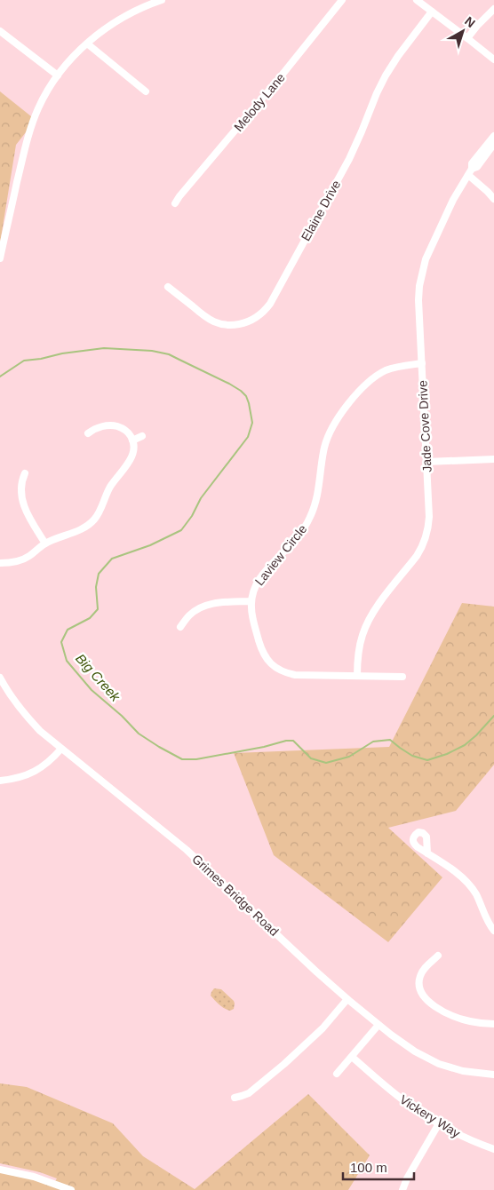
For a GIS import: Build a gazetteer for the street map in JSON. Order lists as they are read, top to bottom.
{
  "streets": {
    "street": [
      "Melody Lane",
      "Elaine Drive",
      "Jade Cove Drive",
      "Laview Circle",
      "Grimes Bridge Road",
      "Vickery Way"
    ]
  },
  "crossings": [
    ["Jade Cove Drive", "Laview Circle"]
  ],
  "water": ["Big Creek"],
  "scale_bar": "100 m",
  "north": "top right"
}
